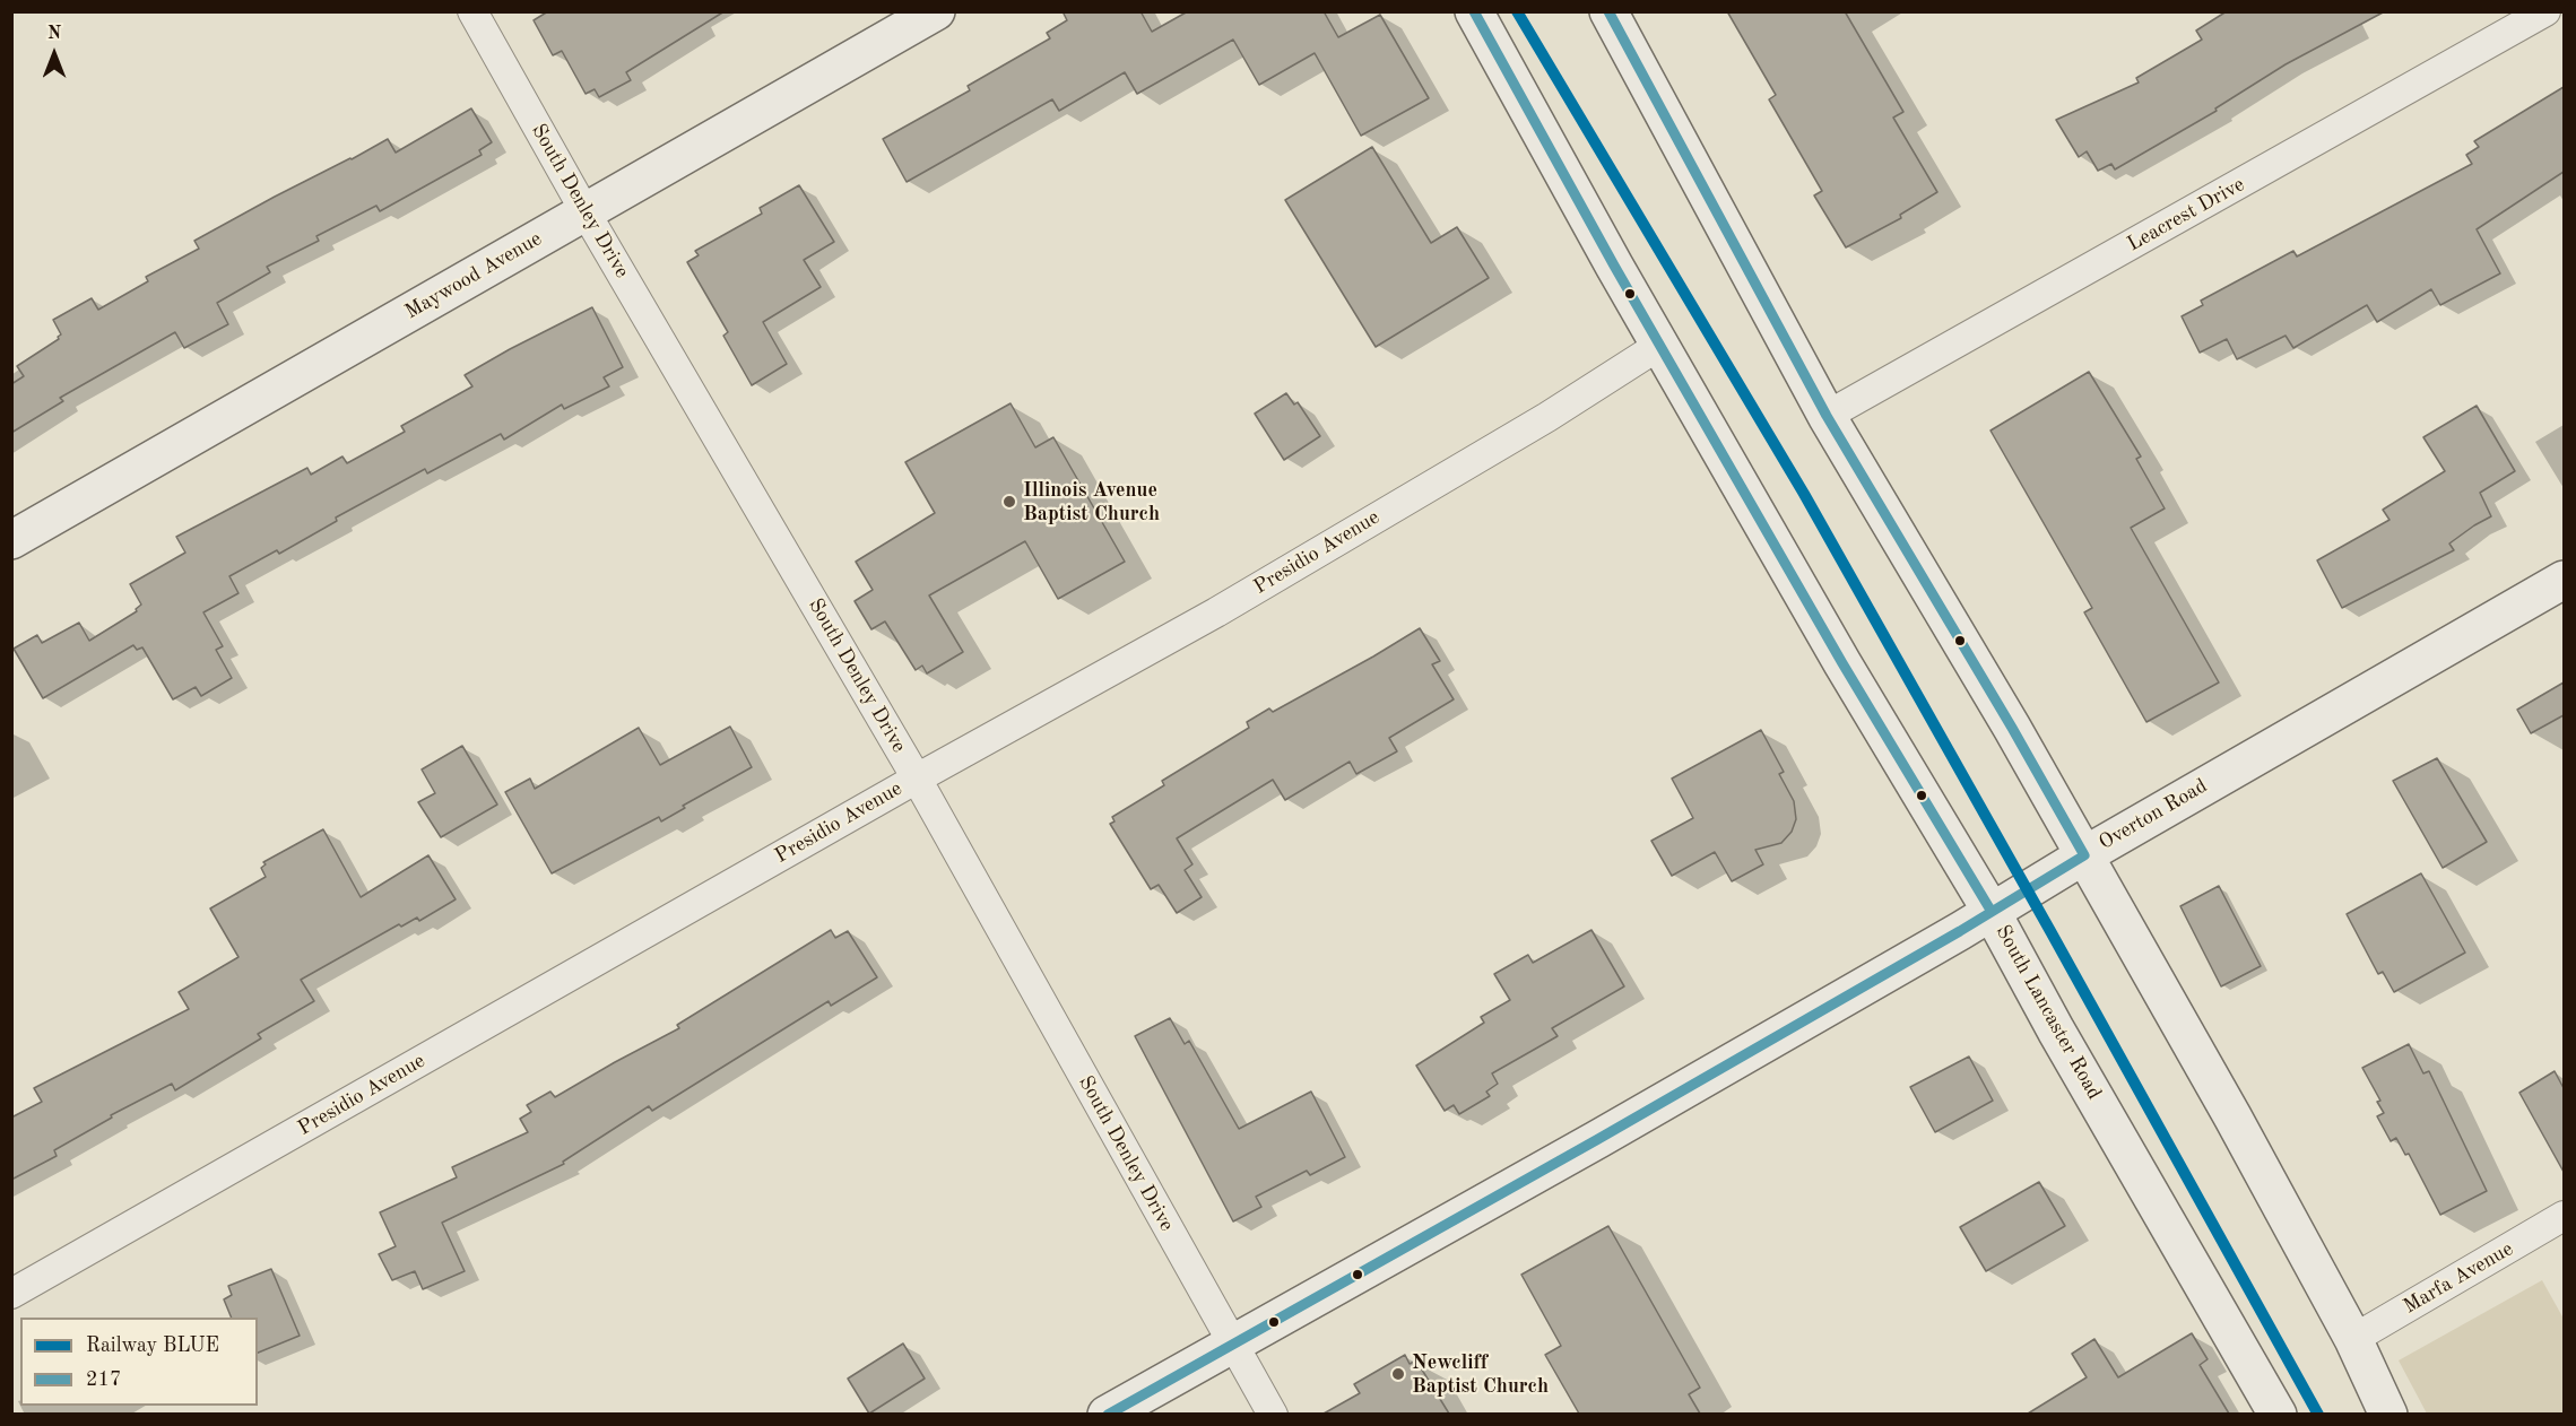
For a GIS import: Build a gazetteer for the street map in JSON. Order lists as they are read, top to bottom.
{
  "streets": {
    "main road": ["Maywood Avenue", "Overton Road", "South Lancaster Road"],
    "street": [
      "South Denley Drive",
      "Leacrest Drive",
      "Presidio Avenue",
      "Marfa Avenue"
    ]
  },
  "crossings": [
    ["South Denley Drive", "Maywood Avenue"],
    ["South Denley Drive", "Presidio Avenue"],
    ["South Denley Drive", "Overton Road"],
    ["Presidio Avenue", "South Lancaster Road"],
    ["Overton Road", "South Lancaster Road"]
  ],
  "places": ["Illinois Avenue Baptist Church", "Newcliff Baptist Church"],
  "lines": ["rail line BLUE", "transit line 217"],
  "legend": ["Railway BLUE", "217"],
  "north": "top"
}
